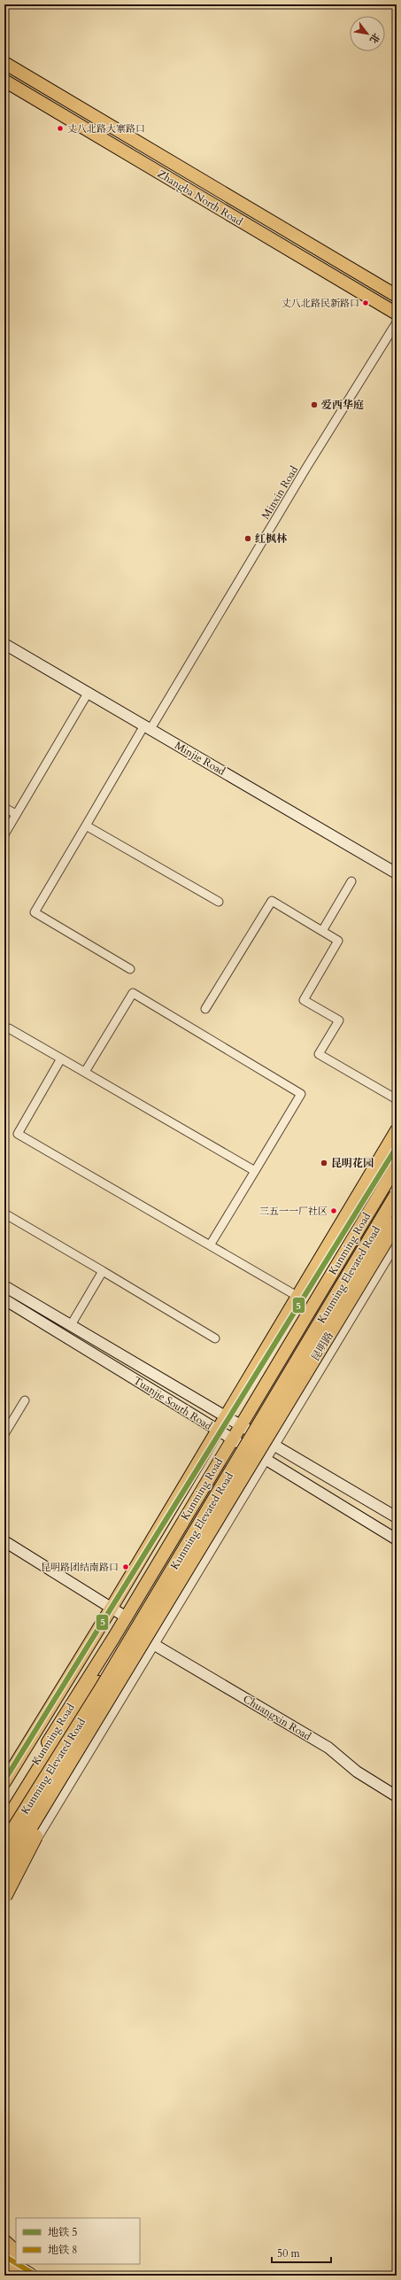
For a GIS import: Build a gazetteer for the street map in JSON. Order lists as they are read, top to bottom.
{
  "streets": {
    "highway": ["Kunming Elevated Road"],
    "main road": [
      "Zhangba North Road",
      "Minjie Road",
      "Kunming Road",
      "Tuanjie South Road",
      "Chuangxin Road"
    ],
    "street": ["Minxin Road", "昆明路"]
  },
  "crossings": [
    ["Minxin Road", "Minjie Road"],
    ["Kunming Road", "Tuanjie South Road"],
    ["昆明路", "Tuanjie South Road"],
    ["昆明路", "Chuangxin Road"]
  ],
  "places": [
    "丈八北路大寨路口",
    "丈八北路民新路口",
    "爱西华庭",
    "红枫林",
    "昆明花园",
    "三五一一厂社区",
    "昆明路团结南路口"
  ],
  "lines": ["metro line 5", "metro line 8"],
  "legend": ["地铁 5", "地铁 8"],
  "scale_bar": "50 m",
  "north": "bottom right"
}
